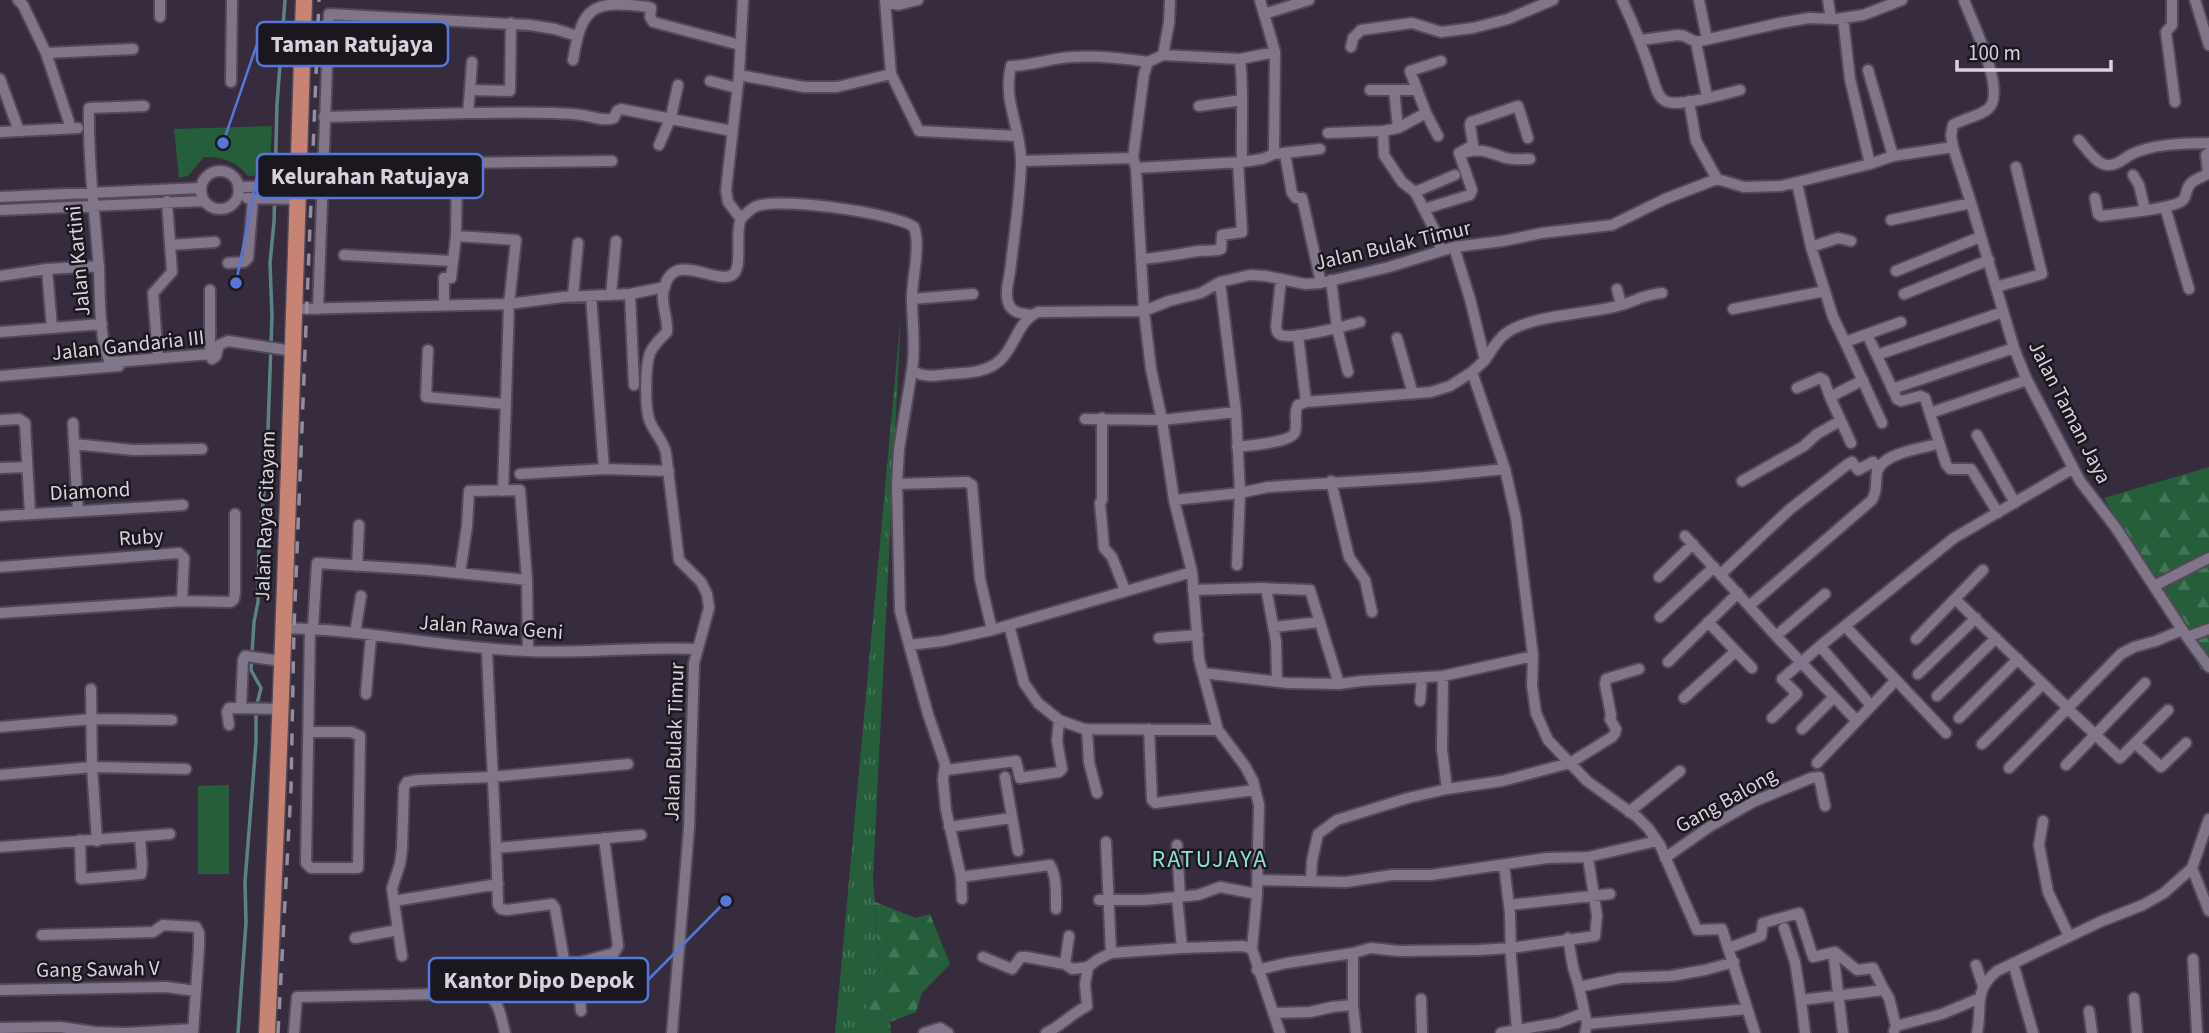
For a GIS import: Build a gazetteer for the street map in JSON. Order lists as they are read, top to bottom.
{
  "streets": {
    "main road": ["Jalan Raya Citayam"],
    "street": [
      "Jalan Bulak Timur",
      "Jalan Kartini",
      "Jalan Gandaria III",
      "Jalan Taman Jaya",
      "Diamond",
      "Ruby",
      "Jalan Rawa Geni",
      "Gang Balong",
      "Gang Sawah V"
    ]
  },
  "crossings": [
    ["Jalan Bulak Timur", "Jalan Rawa Geni"],
    ["Jalan Gandaria III", "Jalan Raya Citayam"],
    ["Jalan Raya Citayam", "Jalan Rawa Geni"]
  ],
  "districts": ["RATUJAYA"],
  "places": ["Taman Ratujaya", "Kelurahan Ratujaya", "Kantor Dipo Depok"],
  "scale_bar": "100 m"
}
